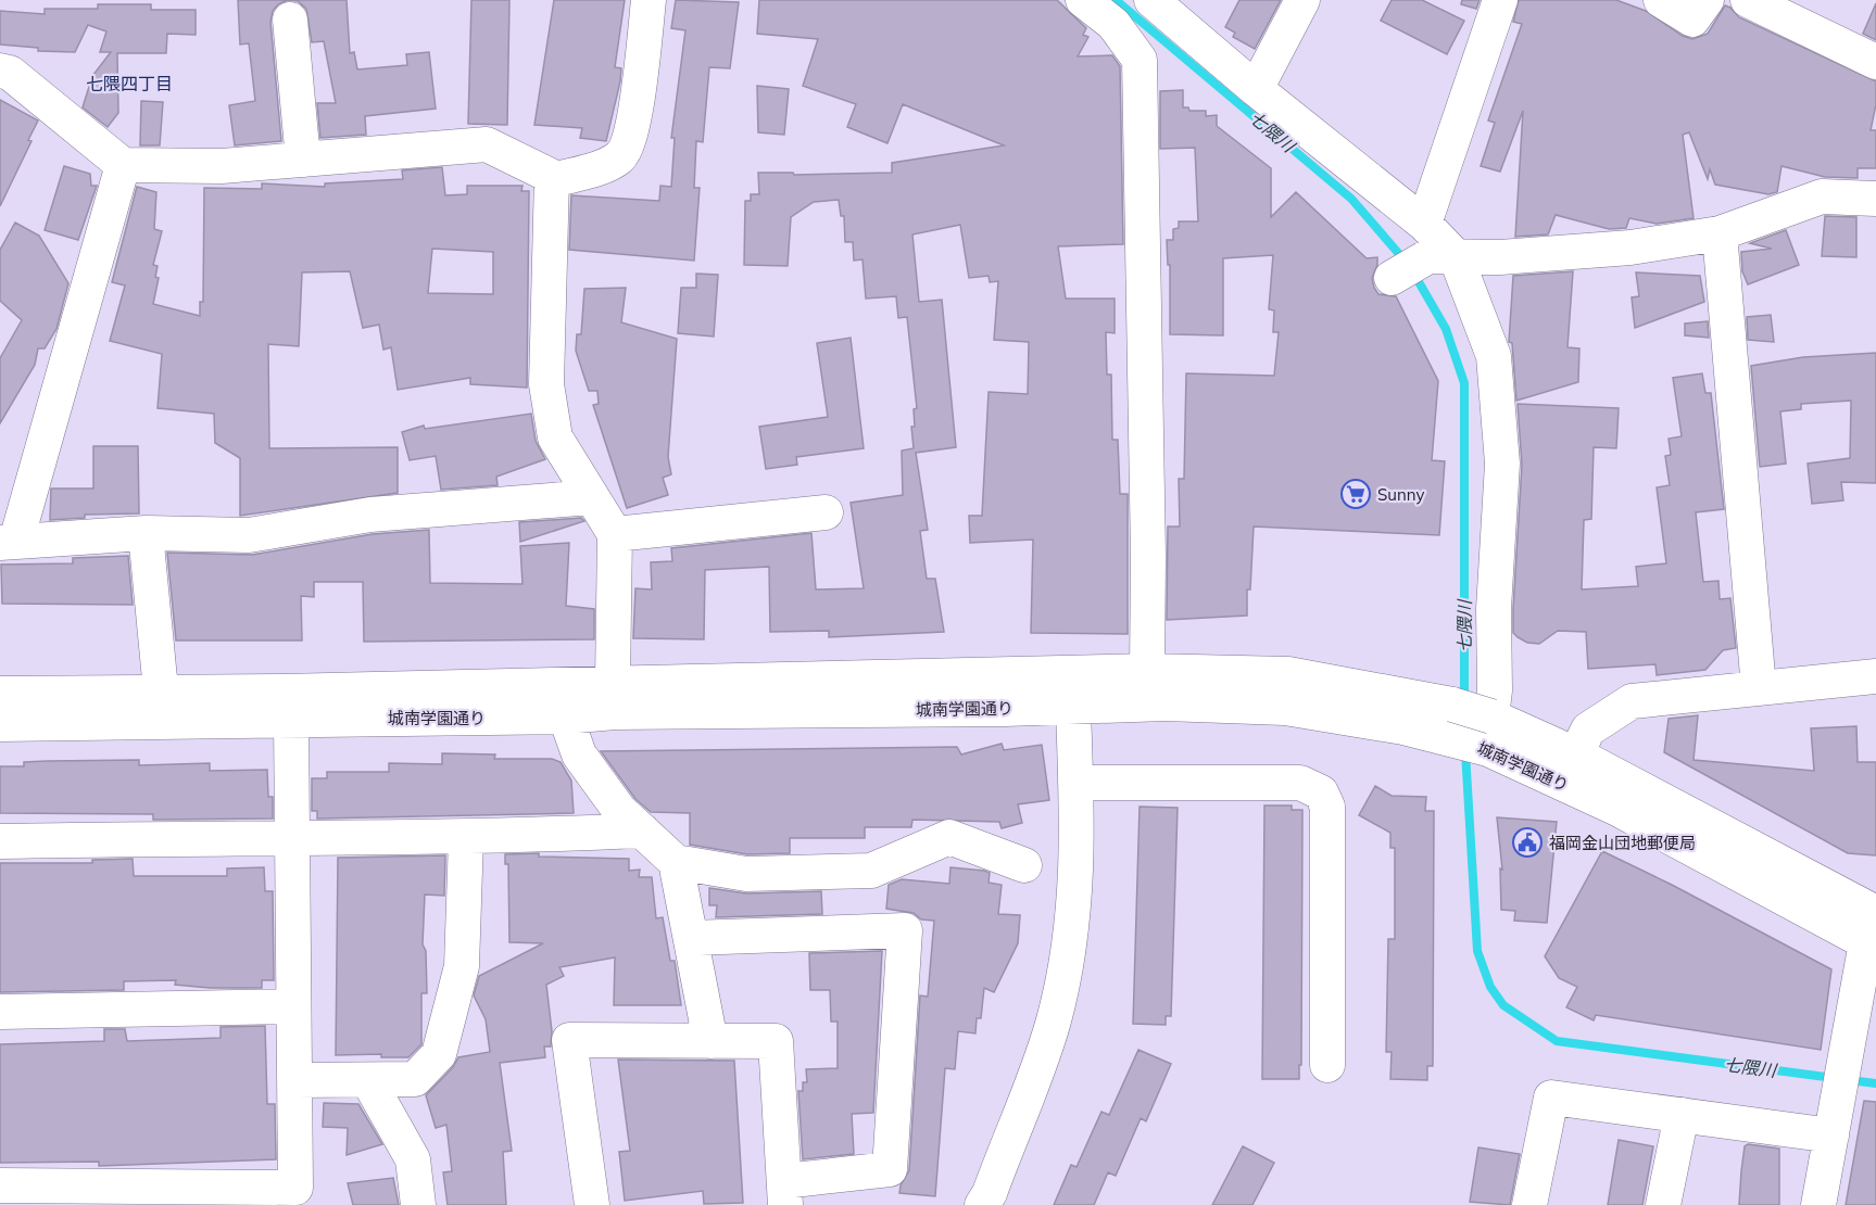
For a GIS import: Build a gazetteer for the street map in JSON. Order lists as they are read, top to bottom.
{
  "streets": {
    "street": ["城南学園通り"]
  },
  "districts": ["七隈四丁目"],
  "water": ["七隈川"],
  "places": {
    "supermarket": ["Sunny"],
    "public building": ["福岡金山団地郵便局"]
  }
}
